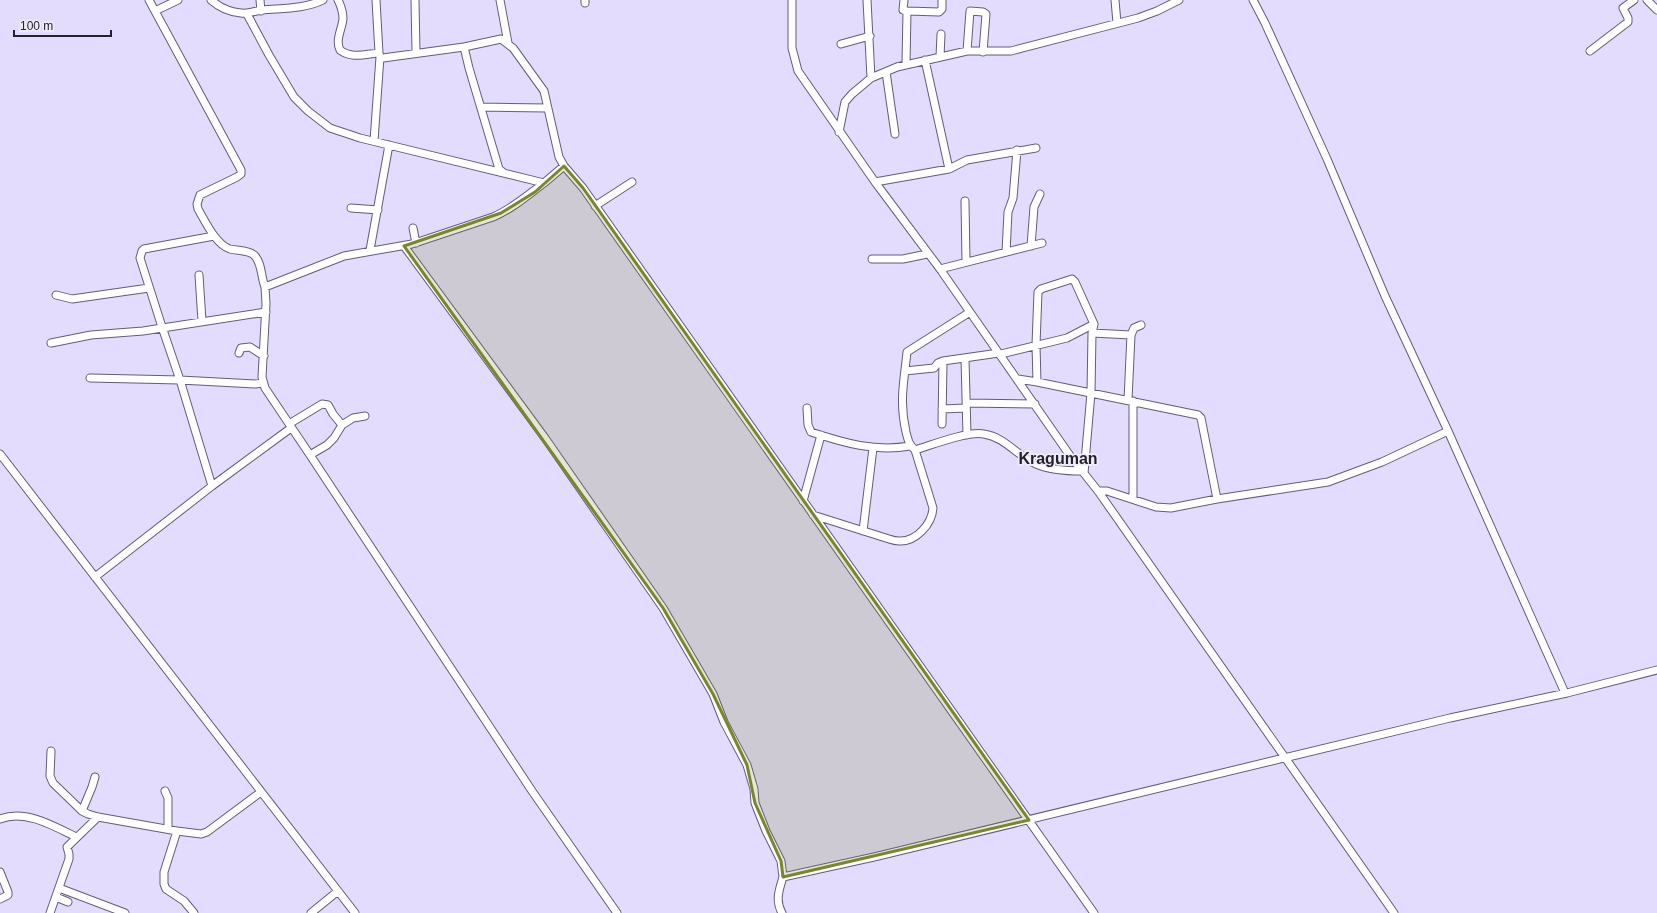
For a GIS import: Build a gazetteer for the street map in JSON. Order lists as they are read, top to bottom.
{
  "districts": ["Kraguman"],
  "scale_bar": "100 m"
}
